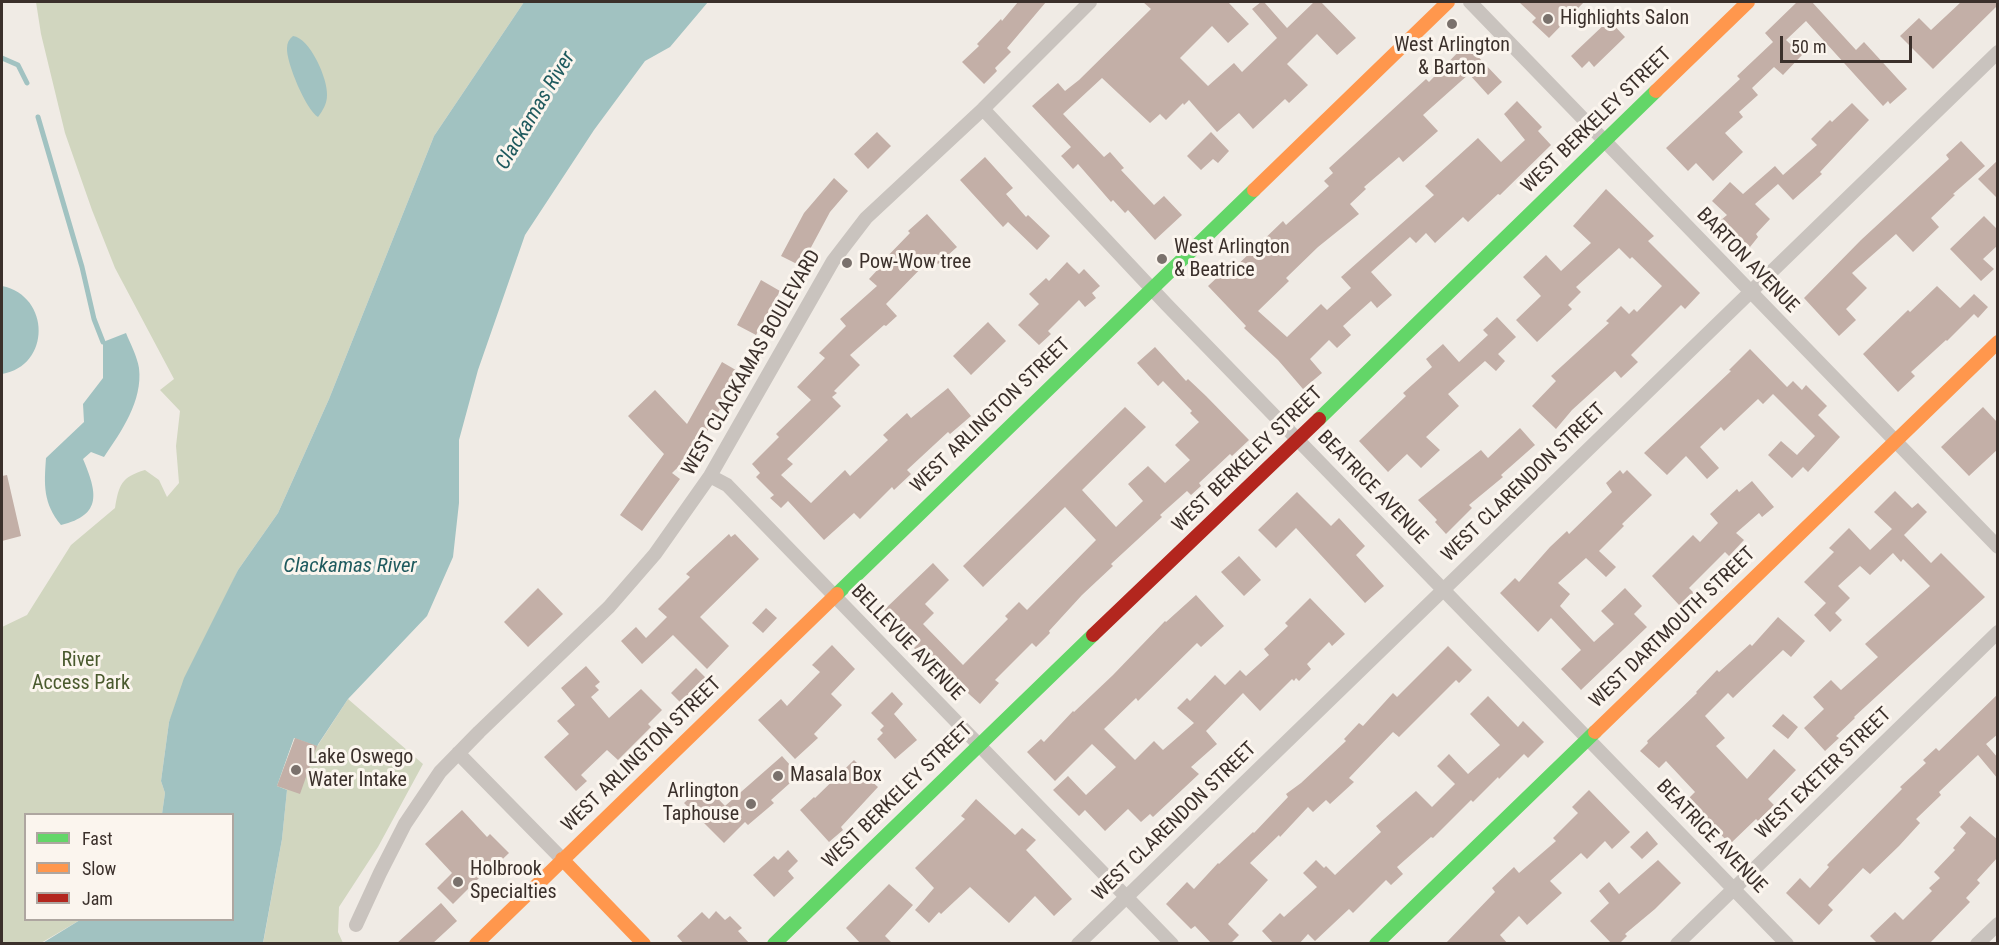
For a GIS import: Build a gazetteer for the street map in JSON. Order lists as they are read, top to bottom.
{
  "streets": {
    "street": [
      "WEST BERKELEY STREET",
      "BARTON AVENUE",
      "WEST CLACKAMAS BOULEVARD",
      "WEST ARLINGTON STREET",
      "WEST CLARENDON STREET",
      "BEATRICE AVENUE",
      "WEST DARTMOUTH STREET",
      "BELLEVUE AVENUE",
      "WEST EXETER STREET"
    ]
  },
  "crossings": [
    ["WEST BERKELEY STREET", "BARTON AVENUE"],
    ["WEST BERKELEY STREET", "BEATRICE AVENUE"],
    ["WEST BERKELEY STREET", "BELLEVUE AVENUE"],
    ["BARTON AVENUE", "WEST CLARENDON STREET"],
    ["BARTON AVENUE", "WEST DARTMOUTH STREET"],
    ["WEST CLACKAMAS BOULEVARD", "BEATRICE AVENUE"],
    ["WEST CLACKAMAS BOULEVARD", "BELLEVUE AVENUE"],
    ["WEST ARLINGTON STREET", "BEATRICE AVENUE"],
    ["WEST ARLINGTON STREET", "BELLEVUE AVENUE"],
    ["WEST CLARENDON STREET", "BEATRICE AVENUE"],
    ["WEST CLARENDON STREET", "BELLEVUE AVENUE"],
    ["BEATRICE AVENUE", "WEST DARTMOUTH STREET"],
    ["BEATRICE AVENUE", "WEST EXETER STREET"]
  ],
  "water": ["Clackamas River"],
  "parks": ["River Access Park"],
  "places": [
    "Highlights Salon",
    "West Arlington & Barton",
    "West Arlington & Beatrice",
    "Pow-Wow tree",
    "Lake Oswego Water Intake",
    "Masala Box",
    "Arlington Taphouse",
    "Holbrook Specialties"
  ],
  "legend": ["Fast", "Slow", "Jam"],
  "scale_bar": "50 m"
}
